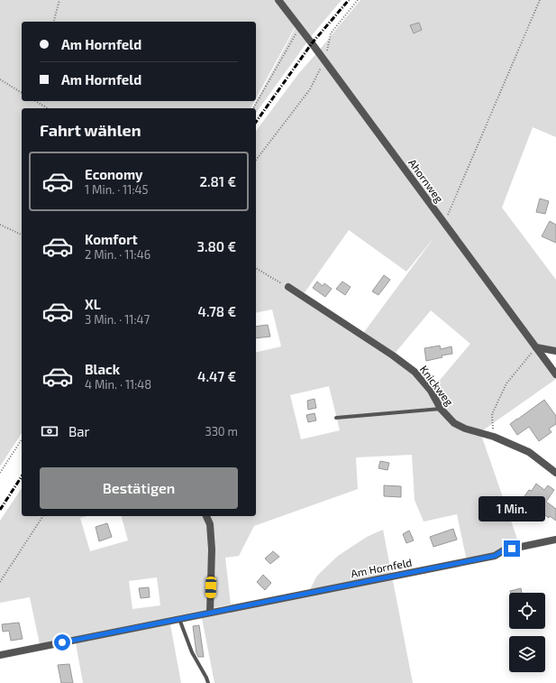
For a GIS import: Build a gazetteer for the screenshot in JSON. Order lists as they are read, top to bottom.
{
  "streets": {
    "street": ["Ahornweg", "Knickweg", "Am Hornfeld"]
  },
  "page": {
    "banner": ["Am Hornfeld", "Am Hornfeld"],
    "heading": "Fahrt wählen",
    "list": [
      {
        "name": "Economy",
        "note": "1 Min. · 11:45",
        "value": "2.81 €"
      },
      {
        "name": "Komfort",
        "note": "2 Min. · 11:46",
        "value": "3.80 €"
      },
      {
        "name": "XL",
        "note": "3 Min. · 11:47",
        "value": "4.78 €"
      },
      {
        "name": "Black",
        "note": "4 Min. · 11:48",
        "value": "4.47 €"
      }
    ],
    "pay": ["Bar", "330 m"],
    "buttons": "Bestätigen",
    "bubble": "1 Min."
  }
}
